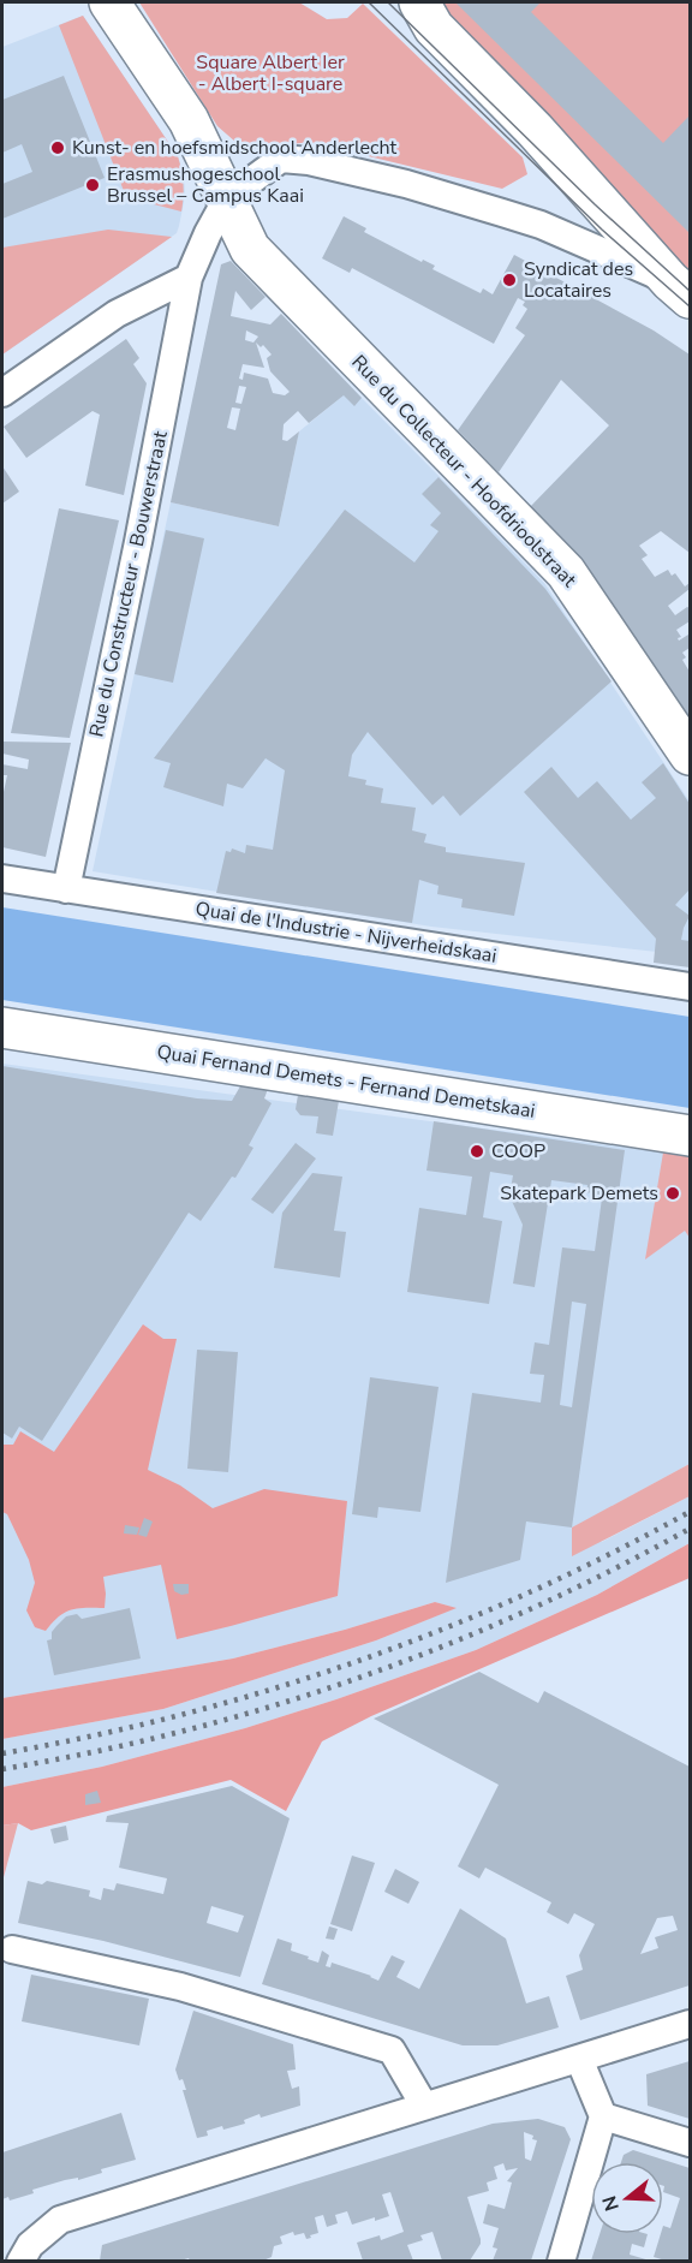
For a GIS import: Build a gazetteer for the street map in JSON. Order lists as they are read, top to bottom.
{
  "streets": {
    "main road": ["Rue du Collecteur - Hoofdrioolstraat", "Quai Fernand Demets - Fernand Demetskaai"],
    "street": ["Rue du Constructeur - Bouwerstraat", "Quai de l'Industrie - Nijverheidskaai"]
  },
  "crossings": [
    ["Rue du Collecteur - Hoofdrioolstraat", "Rue du Constructeur - Bouwerstraat"],
    ["Rue du Constructeur - Bouwerstraat", "Quai de l'Industrie - Nijverheidskaai"]
  ],
  "parks": ["Square Albert Ier - Albert I-square"],
  "places": [
    "Kunst- en hoefsmidschool Anderlecht",
    "Erasmushogeschool Brussel – Campus Kaai",
    "Syndicat des Locataires",
    "COOP",
    "Skatepark Demets"
  ],
  "north": "left"
}
